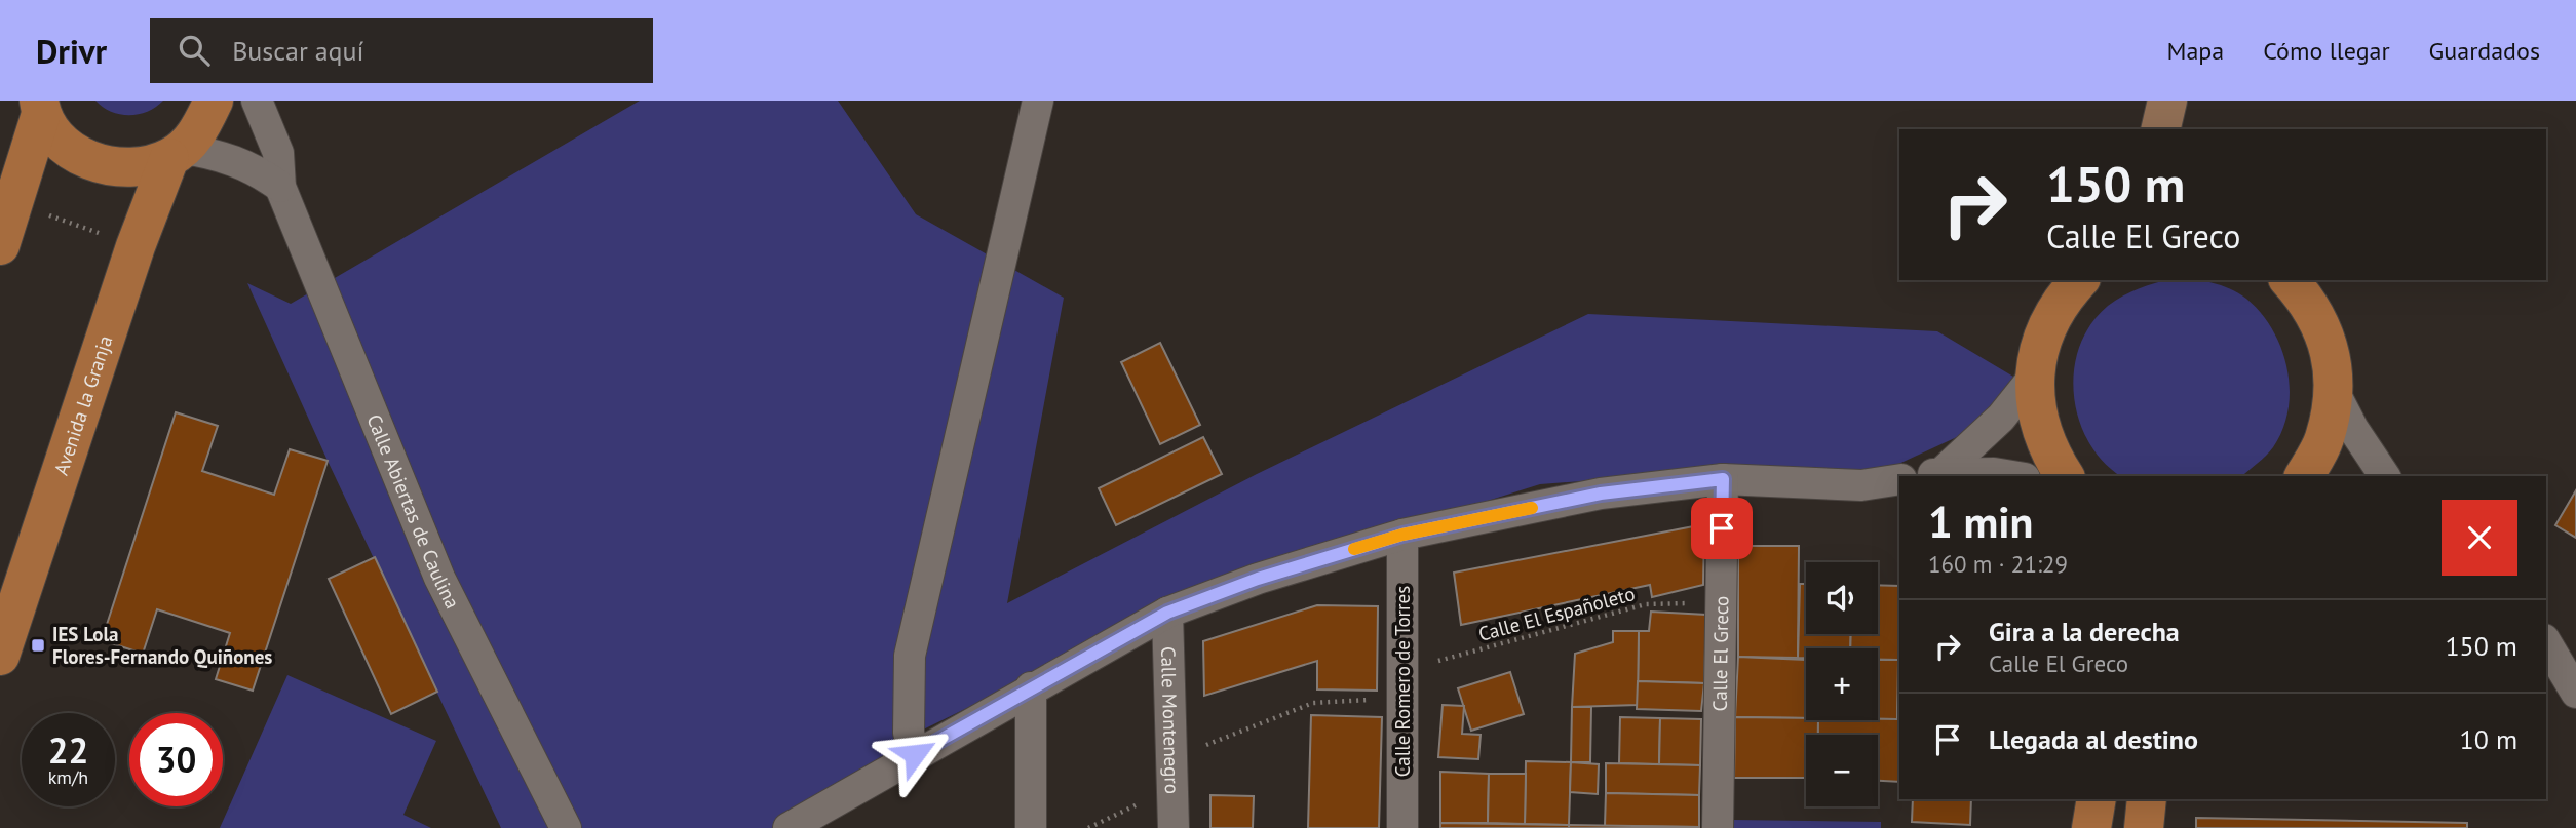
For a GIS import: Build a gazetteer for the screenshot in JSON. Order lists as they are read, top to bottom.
{
  "streets": {
    "main road": ["Avenida la Granja"],
    "street": [
      "Calle Abiertas de Caulina",
      "Calle El Greco",
      "Calle Romero de Torres",
      "Calle Montenegro"
    ],
    "path": ["Calle El Españoleto"]
  },
  "crossings": [
    ["Calle El Españoleto", "Calle El Greco"],
    ["Calle El Españoleto", "Calle Romero de Torres"],
    ["Calle El Españoleto", "Calle Montenegro"]
  ],
  "places": {
    "transit": ["IES Lola Flores-Fernando Quiñones"]
  },
  "page": {
    "header": "Drivr",
    "search": "Buscar aquí",
    "nav": ["Mapa", "Cómo llegar", "Guardados"],
    "turn": ["150 m", "Calle El Greco"],
    "heading": ["1 min", "160 m · 21:29"],
    "map_buttons": ["+", "−"],
    "list": [
      {
        "name": "Gira a la derecha",
        "note": "Calle El Greco",
        "value": "150 m"
      },
      {
        "name": "Llegada al destino",
        "value": "10 m"
      }
    ],
    "speed": "22 km/h",
    "limit": "30"
  }
}
